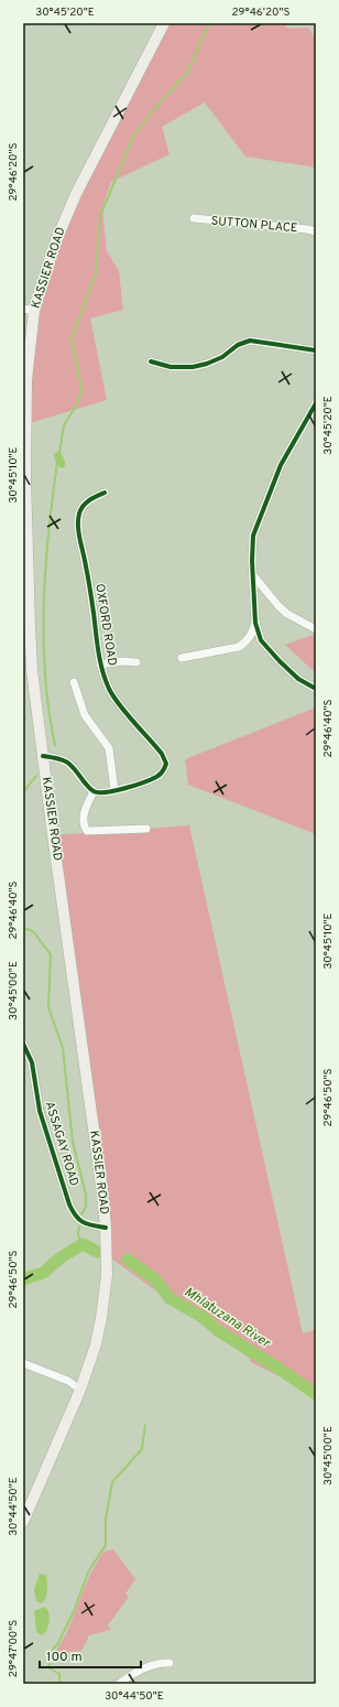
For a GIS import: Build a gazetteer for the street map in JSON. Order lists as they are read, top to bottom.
{
  "streets": {
    "main road": ["KASSIER ROAD"],
    "street": ["SUTTON PLACE", "OXFORD ROAD", "ASSAGAY ROAD"]
  },
  "crossings": [
    ["KASSIER ROAD", "ASSAGAY ROAD"]
  ],
  "water": ["Mhlatuzana River"],
  "scale_bar": "100 m",
  "coordinates": [
    "30°45'20\"E",
    "29°46'20\"S",
    "30°45'10\"E",
    "29°46'40\"S",
    "30°45'00\"E",
    "29°46'50\"S",
    "30°44'50\"E",
    "29°47'00\"S"
  ]
}
